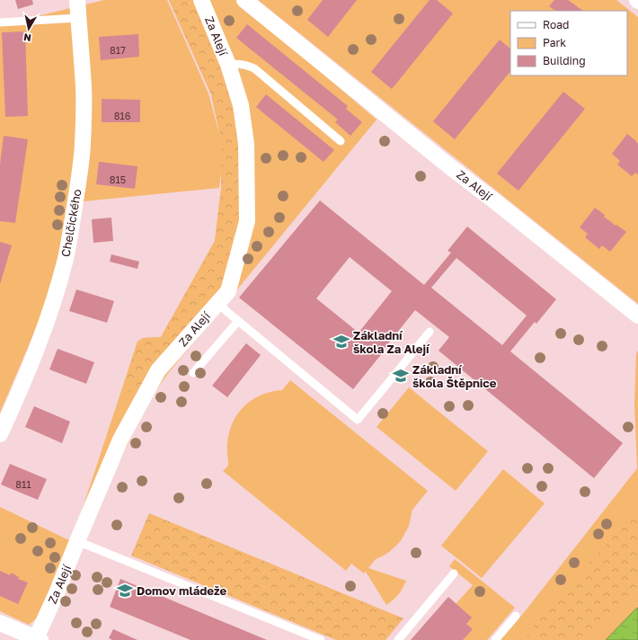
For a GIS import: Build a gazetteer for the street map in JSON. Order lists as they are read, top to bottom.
{
  "streets": {
    "street": ["Za Alejí", "Chelčického"]
  },
  "places": {
    "school or university": ["Základní škola Za Alejí", "Základní škola Štěpnice", "Domov mládeže"]
  },
  "house_numbers": [
    "817",
    "816",
    "815",
    "811"
  ],
  "legend": ["Road", "Park", "Building"],
  "north": "bottom"
}
